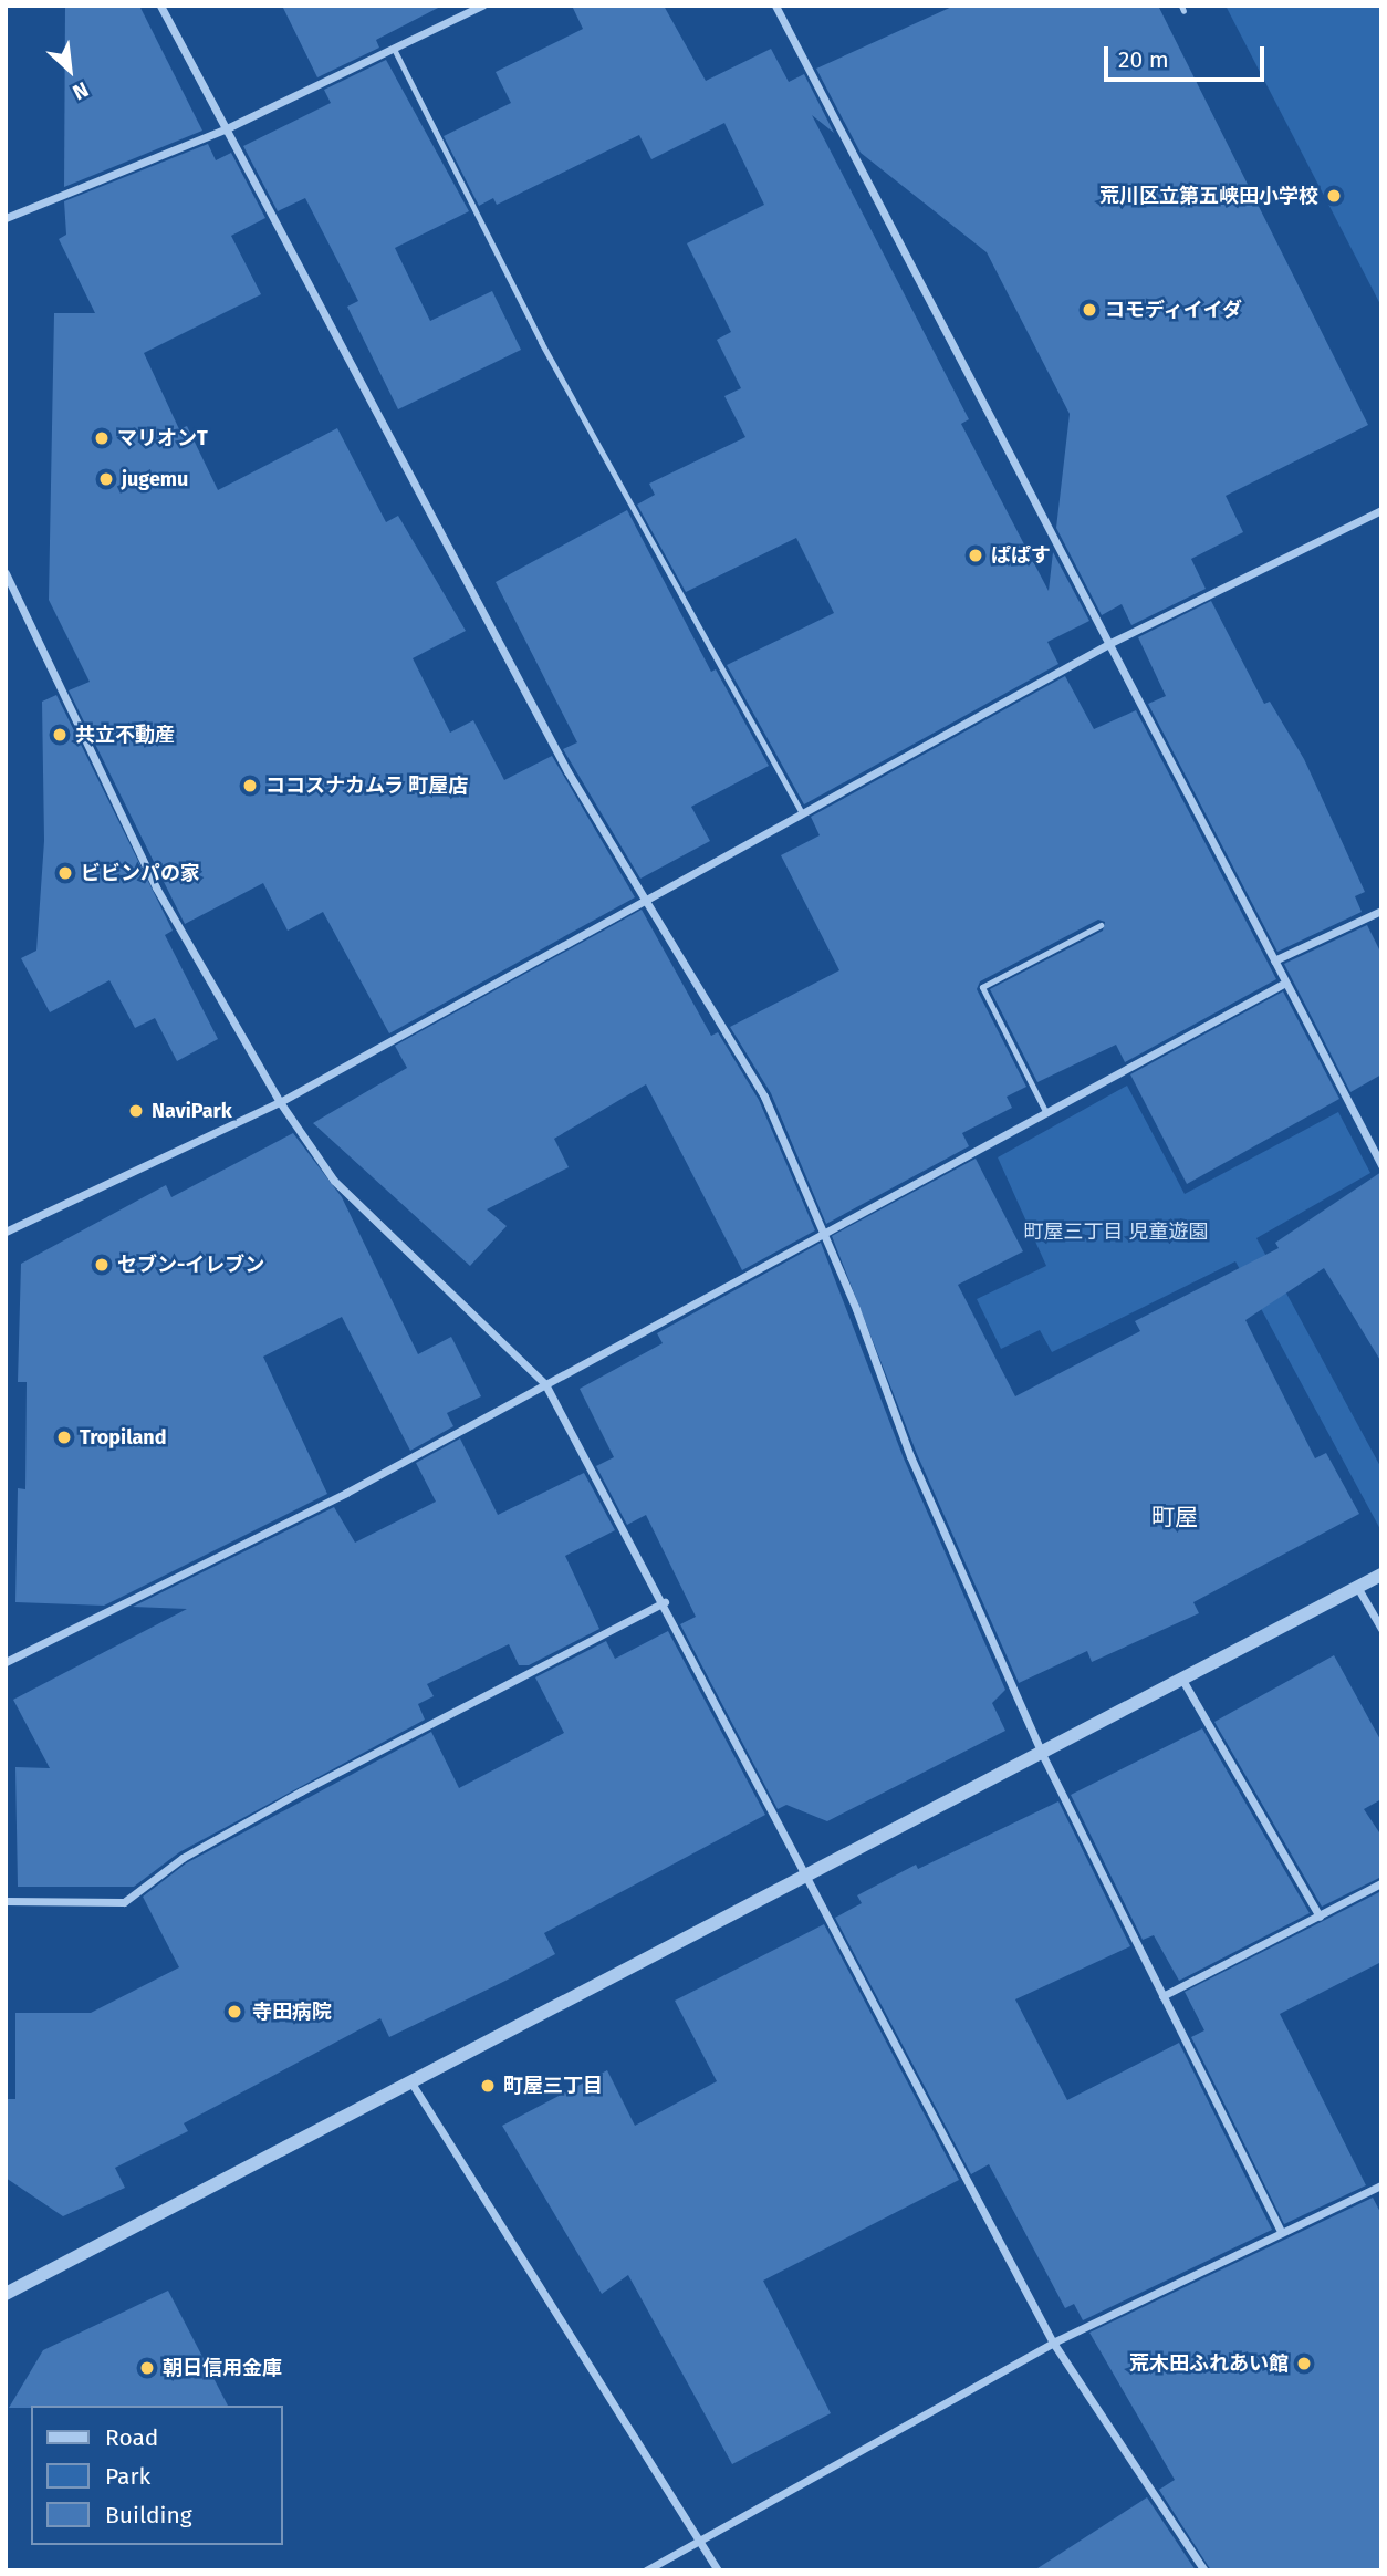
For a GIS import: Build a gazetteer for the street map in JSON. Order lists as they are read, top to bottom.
{
  "districts": ["町屋"],
  "parks": ["町屋三丁目 児童遊園"],
  "places": [
    "荒川区立第五峡田小学校",
    "コモディイイダ",
    "マリオンT",
    "jugemu",
    "ぱぱす",
    "共立不動産",
    "ココスナカムラ 町屋店",
    "ビビンパの家",
    "NaviPark",
    "セブン-イレブン",
    "Tropiland",
    "寺田病院",
    "町屋三丁目",
    "荒木田ふれあい館",
    "朝日信用金庫"
  ],
  "legend": ["Road", "Park", "Building"],
  "scale_bar": "20 m",
  "north": "bottom right"
}
